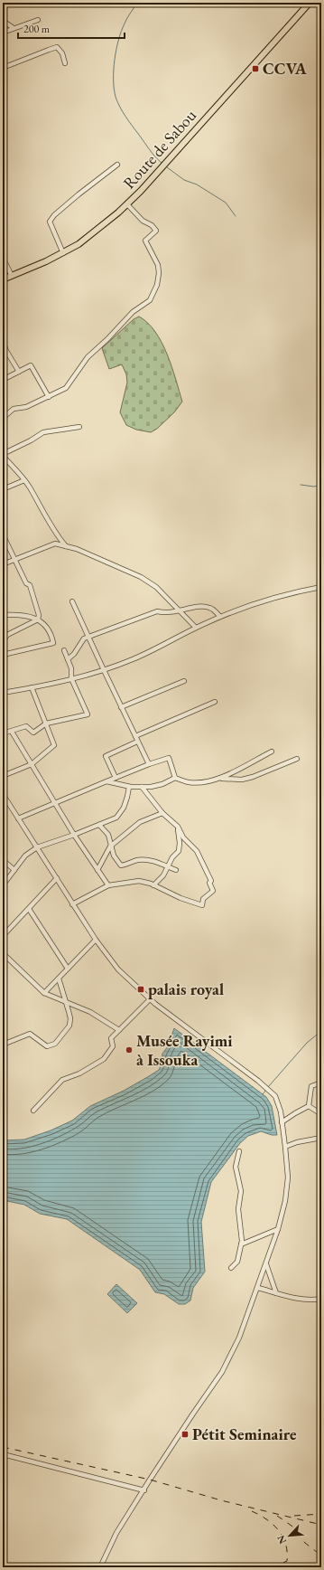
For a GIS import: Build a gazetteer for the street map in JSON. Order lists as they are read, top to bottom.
{
  "streets": {
    "main road": ["Route de Sabou"]
  },
  "places": {
    "transit": ["CCVA", "palais royal", "Pétit Seminaire"],
    "other": ["Musée Rayimi à Issouka"]
  },
  "scale_bar": "200 m",
  "north": "bottom left"
}
